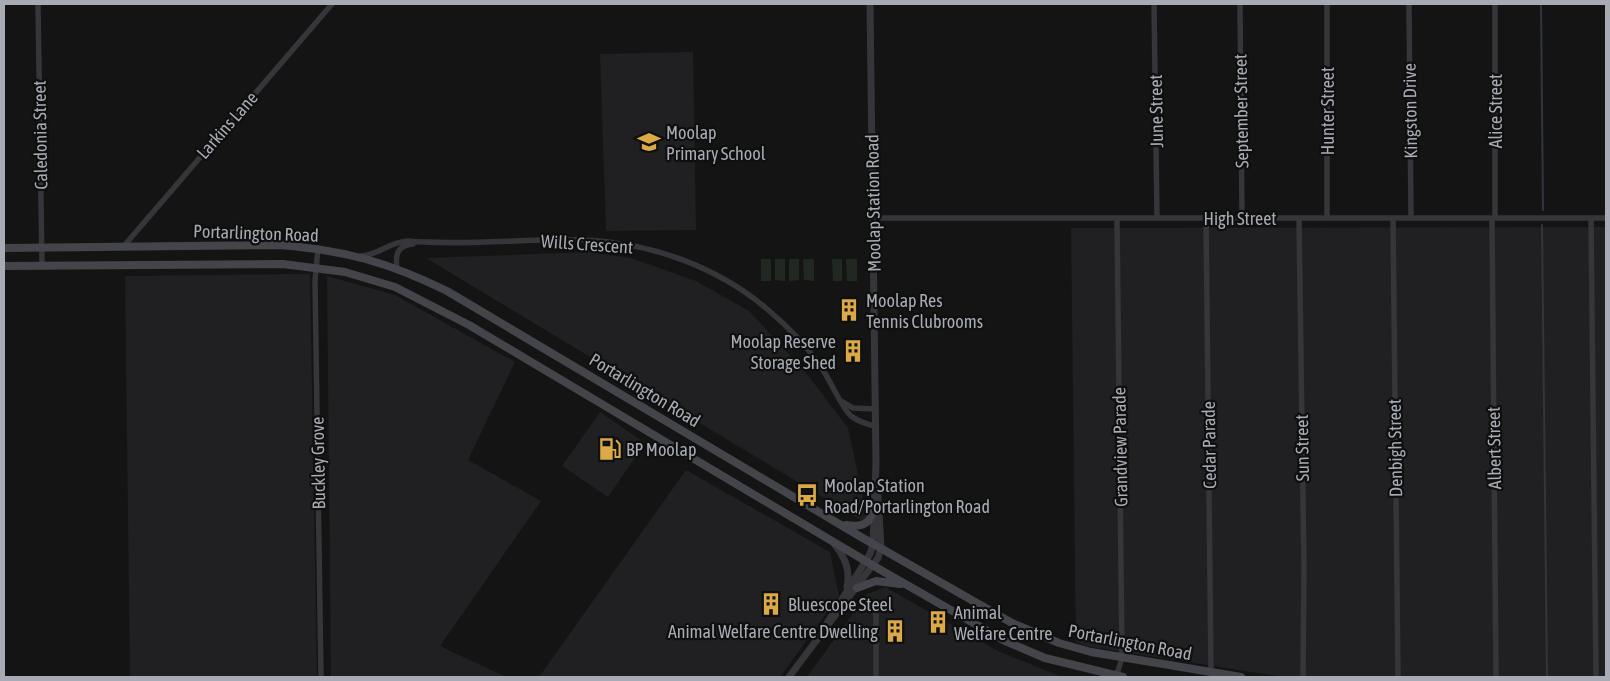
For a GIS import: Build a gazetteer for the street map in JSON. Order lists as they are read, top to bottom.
{
  "streets": {
    "main road": ["Portarlington Road"],
    "street": [
      "June Street",
      "September Street",
      "Hunter Street",
      "Kingston Drive",
      "Alice Street",
      "Larkins Lane",
      "Caledonia Street",
      "Moolap Station Road",
      "High Street",
      "Wills Crescent",
      "Cedar Parade",
      "Grandview Parade",
      "Sun Street",
      "Denbigh Street",
      "Albert Street",
      "Buckley Grove"
    ]
  },
  "crossings": [
    ["June Street", "High Street"],
    ["September Street", "High Street"],
    ["Hunter Street", "High Street"],
    ["Kingston Drive", "High Street"],
    ["Alice Street", "High Street"],
    ["Alice Street", "Albert Street"],
    ["Larkins Lane", "Portarlington Road"],
    ["Caledonia Street", "Portarlington Road"],
    ["Moolap Station Road", "High Street"],
    ["Moolap Station Road", "Portarlington Road"],
    ["Moolap Station Road", "Wills Crescent"],
    ["High Street", "Cedar Parade"],
    ["High Street", "Grandview Parade"],
    ["High Street", "Sun Street"],
    ["High Street", "Denbigh Street"],
    ["High Street", "Albert Street"],
    ["Portarlington Road", "Wills Crescent"],
    ["Portarlington Road", "Cedar Parade"],
    ["Portarlington Road", "Grandview Parade"],
    ["Portarlington Road", "Buckley Grove"]
  ],
  "places": {
    "school or university": ["Moolap Primary School"],
    "building": [
      "Moolap Res Tennis Clubrooms",
      "Moolap Reserve Storage Shed",
      "Bluescope Steel",
      "Animal Welfare Centre",
      "Animal Welfare Centre Dwelling"
    ],
    "fuel station": ["BP Moolap"],
    "bus stop": ["Moolap Station Road/Portarlington Road"]
  }
}
